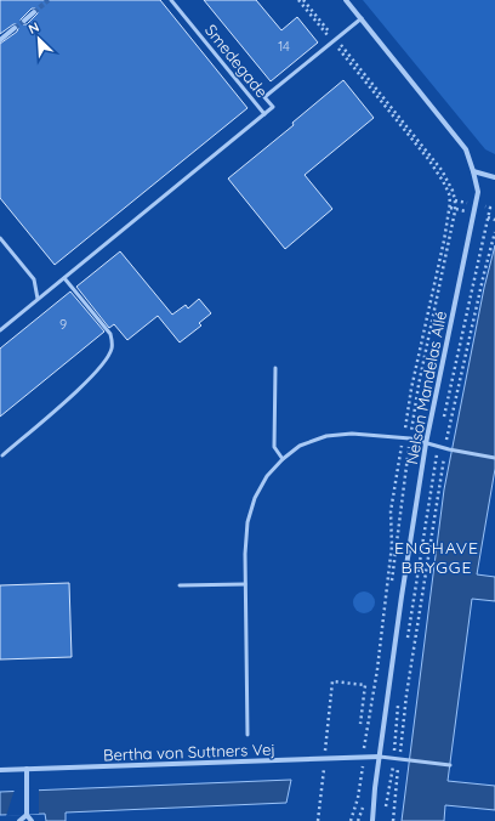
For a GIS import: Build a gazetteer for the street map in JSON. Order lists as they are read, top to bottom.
{
  "streets": {
    "street": ["Nelson Mandelas Allé", "Bertha von Suttners Vej"],
    "lane": ["Smedegade"]
  },
  "crossings": [
    ["Nelson Mandelas Allé", "Bertha von Suttners Vej"]
  ],
  "districts": ["ENGHAVE BRYGGE"],
  "house_numbers": ["14", "9"],
  "north": "top left"
}
